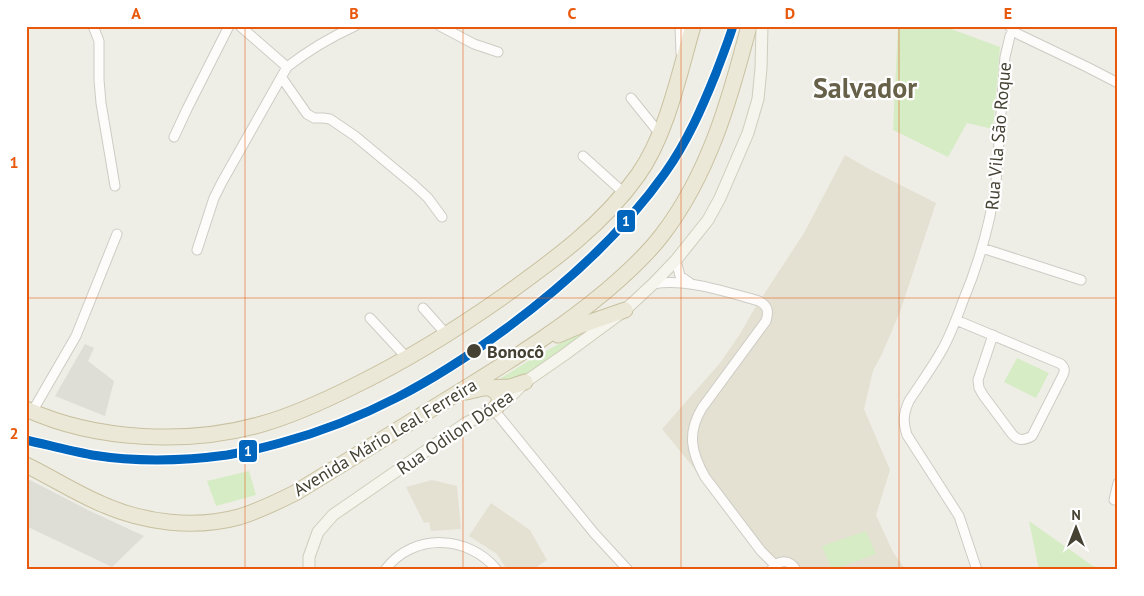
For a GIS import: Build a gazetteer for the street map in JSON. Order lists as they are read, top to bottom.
{
  "streets": {
    "highway": ["Avenida Mário Leal Ferreira"],
    "street": ["Rua Vila São Roque", "Rua Odilon Dórea"]
  },
  "districts": ["Salvador"],
  "places": ["Bonocô"],
  "lines": ["transit line 1"],
  "north": "top",
  "grid": {
    "columns": [
      "A",
      "B",
      "C",
      "D",
      "E"
    ],
    "rows": ["1", "2"]
  }
}
